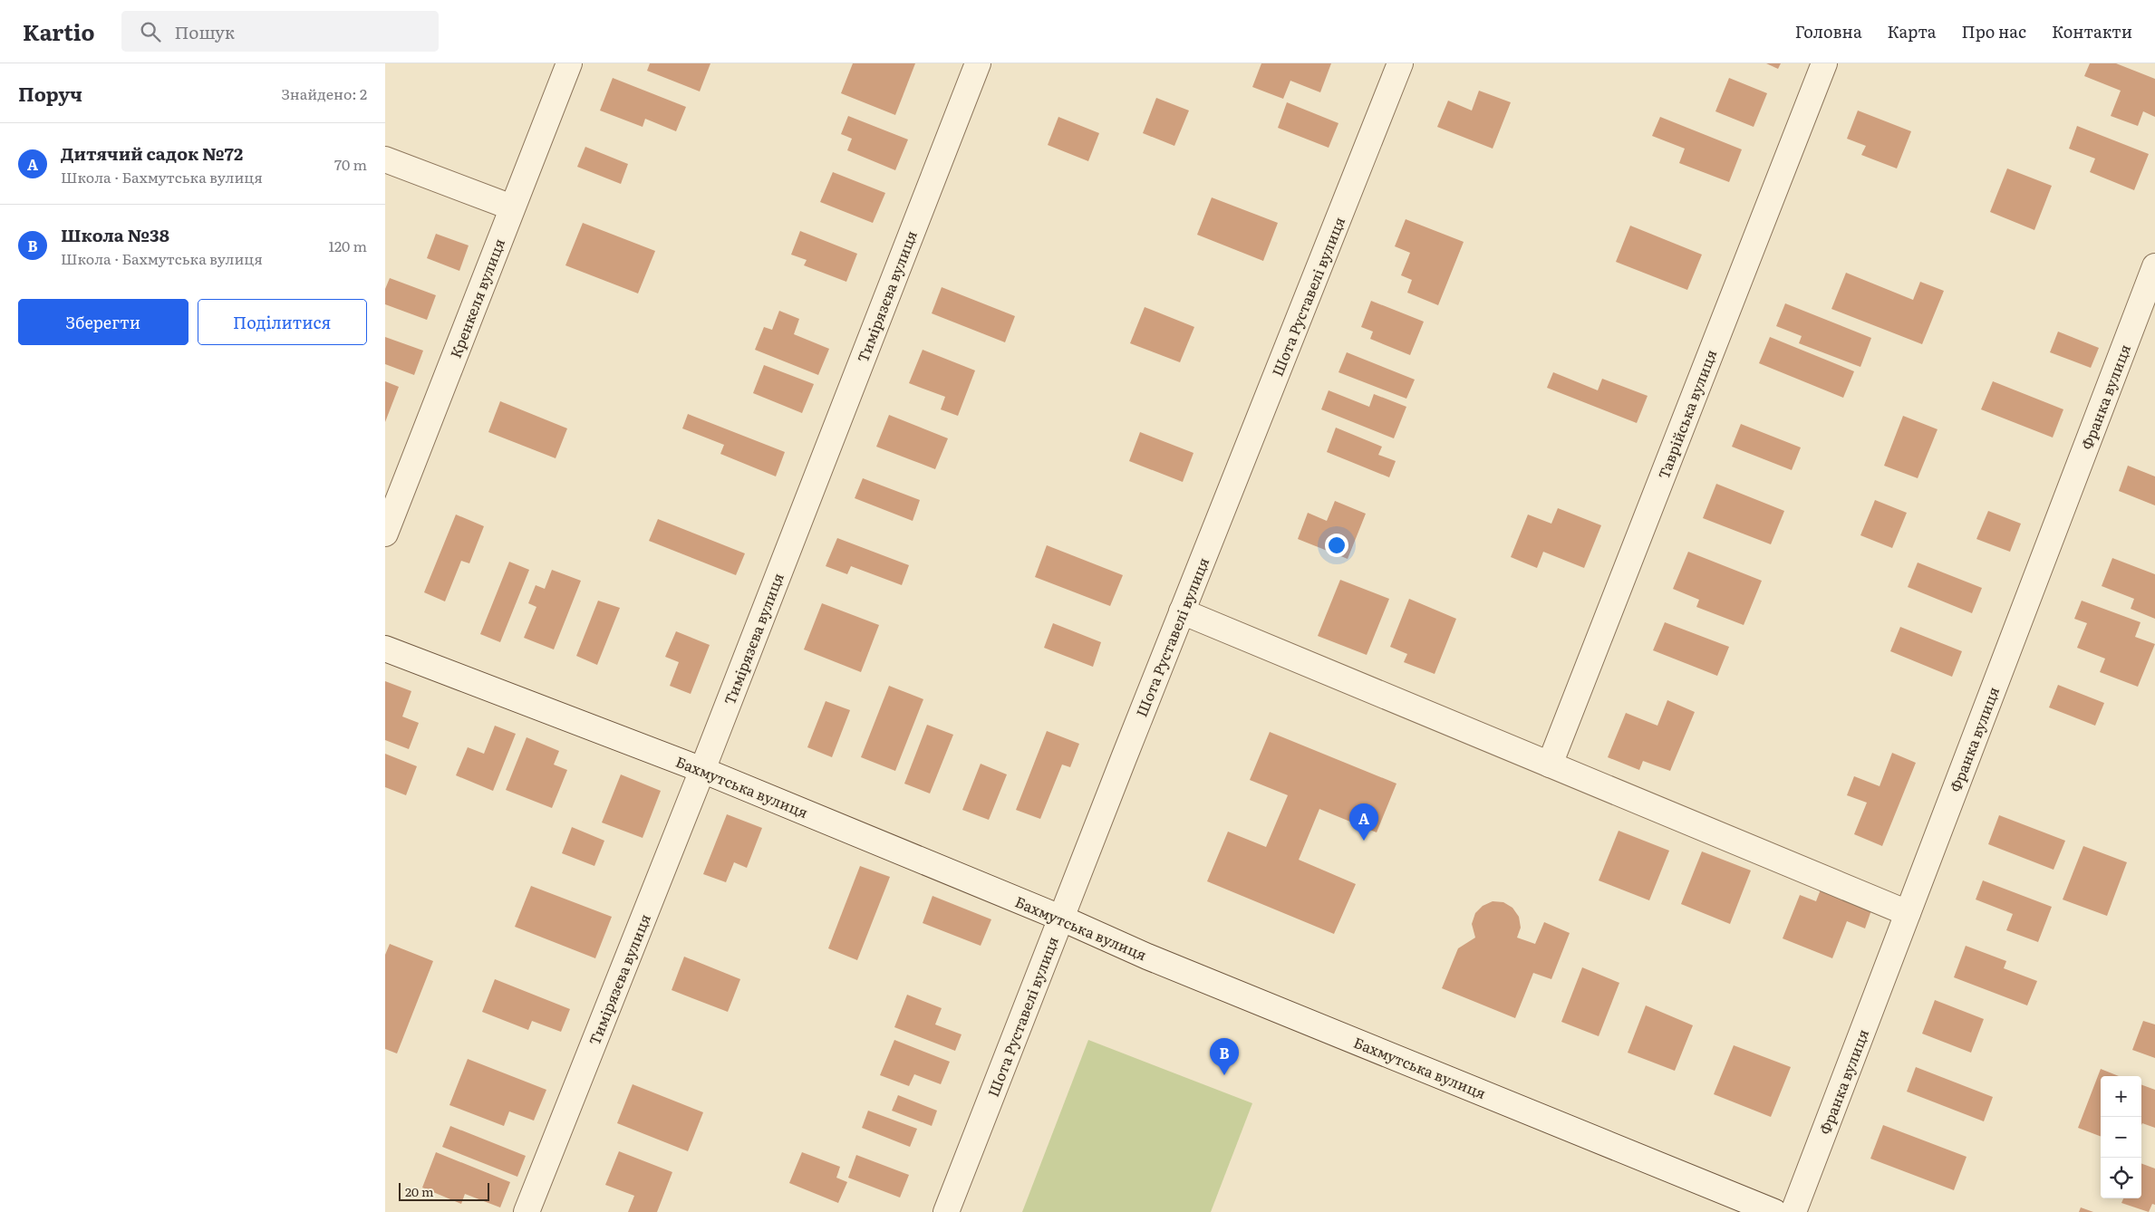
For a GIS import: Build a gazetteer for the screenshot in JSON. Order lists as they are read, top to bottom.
{
  "streets": {
    "street": [
      "Тимірязєва вулиця",
      "Шота Руставелі вулиця",
      "Кренкеля вулиця",
      "Франка вулиця",
      "Таврійська вулиця",
      "Бахмутська вулиця"
    ]
  },
  "crossings": [
    ["Тимірязєва вулиця", "Бахмутська вулиця"],
    ["Шота Руставелі вулиця", "Бахмутська вулиця"]
  ],
  "scale_bar": "20 m",
  "page": {
    "header": "Kartio",
    "search": "Пошук",
    "nav": [
      "Головна",
      "Карта",
      "Про нас",
      "Контакти"
    ],
    "heading": ["Поруч", "Знайдено: 2"],
    "list": [
      {
        "mark": "A",
        "name": "Дитячий садок №72",
        "note": "Школа · Бахмутська вулиця",
        "value": "70 m"
      },
      {
        "mark": "B",
        "name": "Школа №38",
        "note": "Школа · Бахмутська вулиця",
        "value": "120 m"
      }
    ],
    "buttons": ["Зберегти", "Поділитися"],
    "pins": ["A", "B"],
    "map_buttons": ["+", "−"],
    "scale": "20 m"
  }
}
